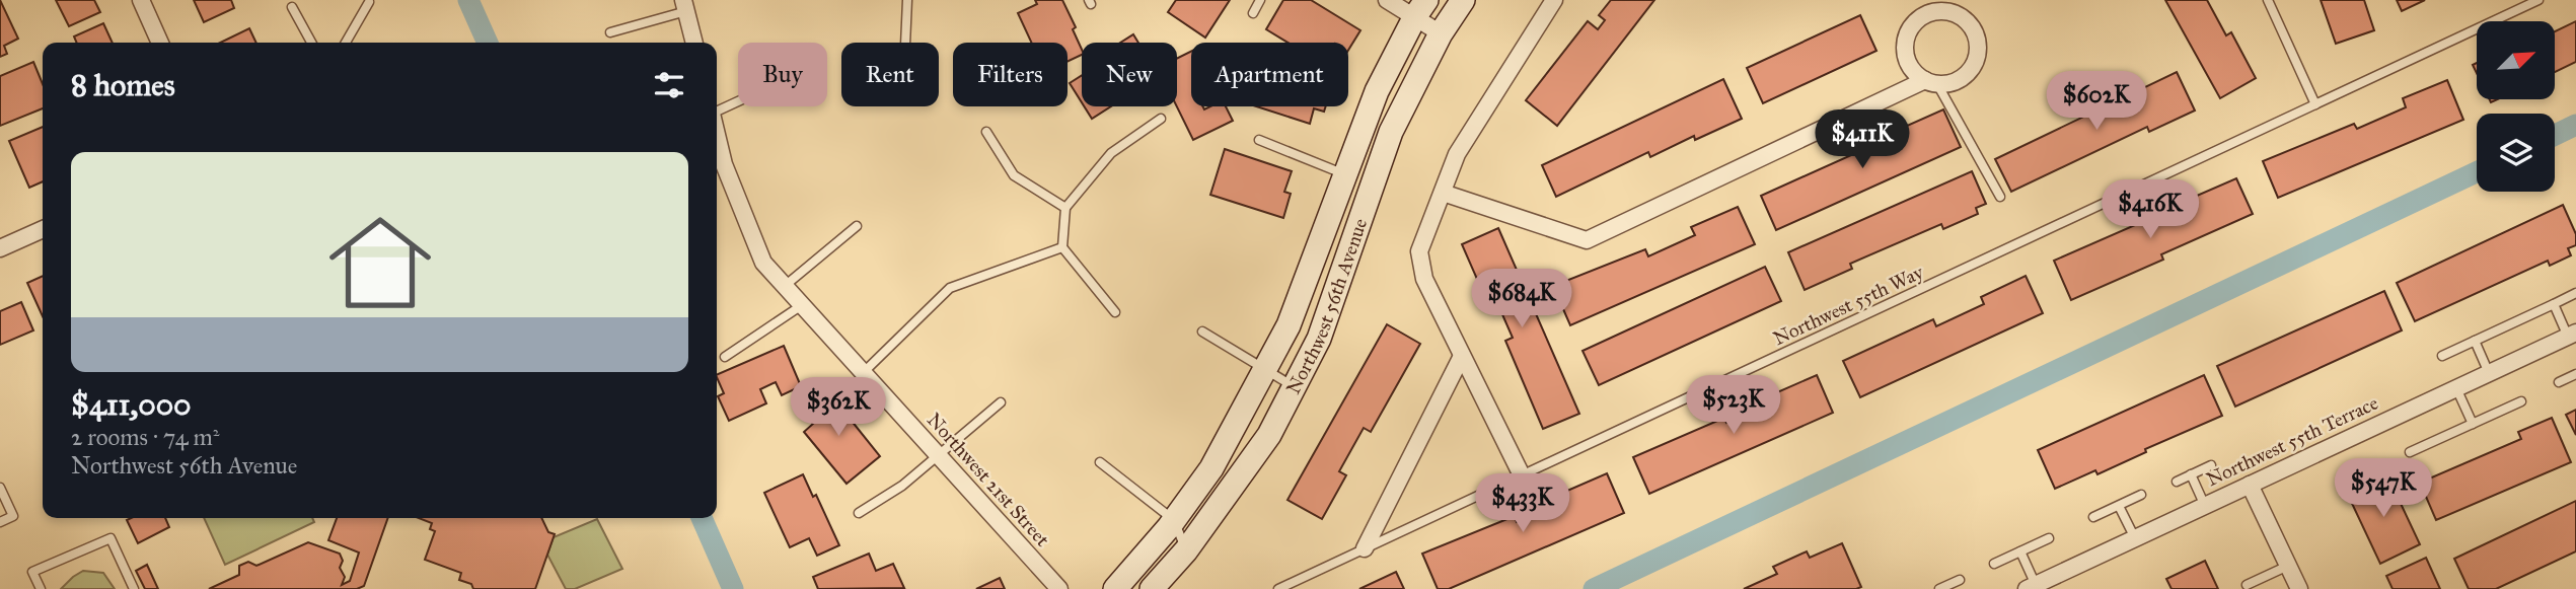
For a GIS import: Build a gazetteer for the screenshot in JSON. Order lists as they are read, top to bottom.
{
  "streets": {
    "street": ["Northwest 56th Avenue", "Northwest 55th Terrace", "Northwest 21st Street"],
    "lane": ["Northwest 55th Way"]
  },
  "north": "top right",
  "page": {
    "chip": [
      "Buy",
      "Rent",
      "Filters",
      "New",
      "Apartment"
    ],
    "heading": "8 homes",
    "price": [
      "$602K",
      "$411K",
      "$416K",
      "$684K",
      "$523K",
      "$362K",
      "$547K",
      "$433K"
    ],
    "list": [
      {
        "name": "$411,000",
        "note": "2 rooms · 74 m² · Northwest 56th Avenue"
      }
    ]
  }
}
